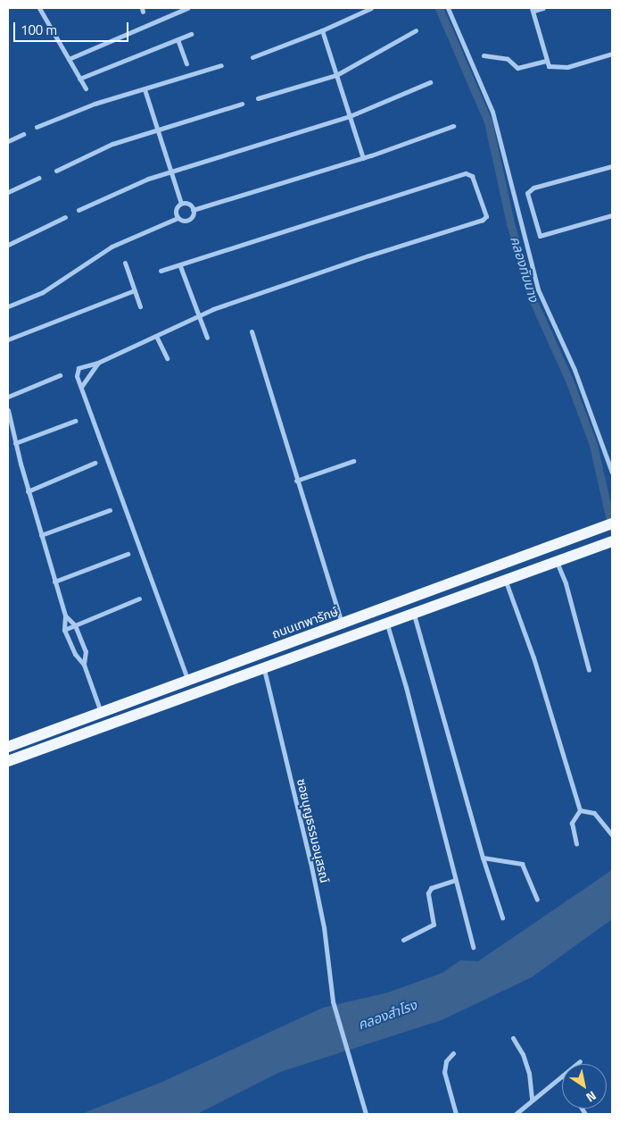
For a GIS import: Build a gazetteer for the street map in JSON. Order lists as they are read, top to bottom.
{
  "streets": {
    "main road": ["ถนนเทพารักษ์"],
    "street": ["ซอยบุญธรรมอนุสรณ์"]
  },
  "water": ["คลองทับนาง", "คลองสำโรง"],
  "scale_bar": "100 m",
  "north": "bottom right"
}
